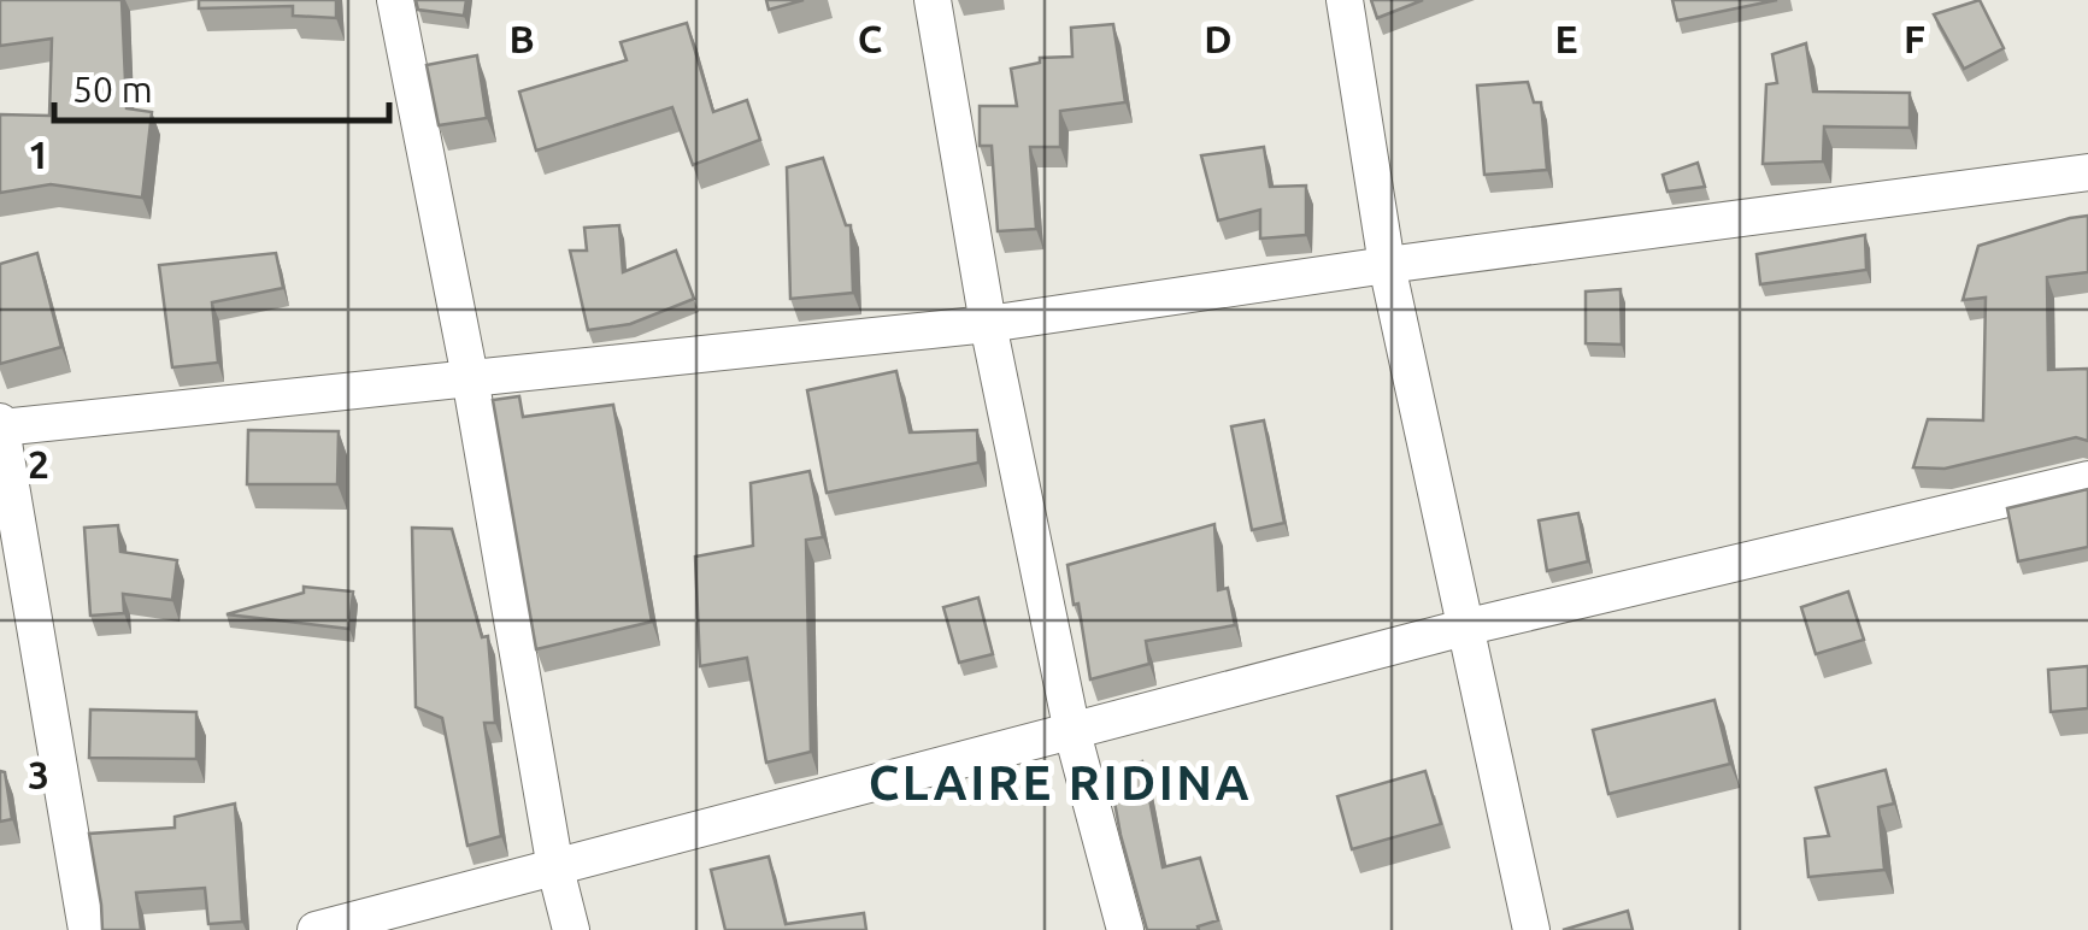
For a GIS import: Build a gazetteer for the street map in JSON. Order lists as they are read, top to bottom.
{
  "districts": ["CLAIRE RIDINA"],
  "scale_bar": "50 m",
  "grid": {
    "columns": [
      "B",
      "C",
      "D",
      "E",
      "F"
    ],
    "rows": ["1", "2", "3"]
  }
}
